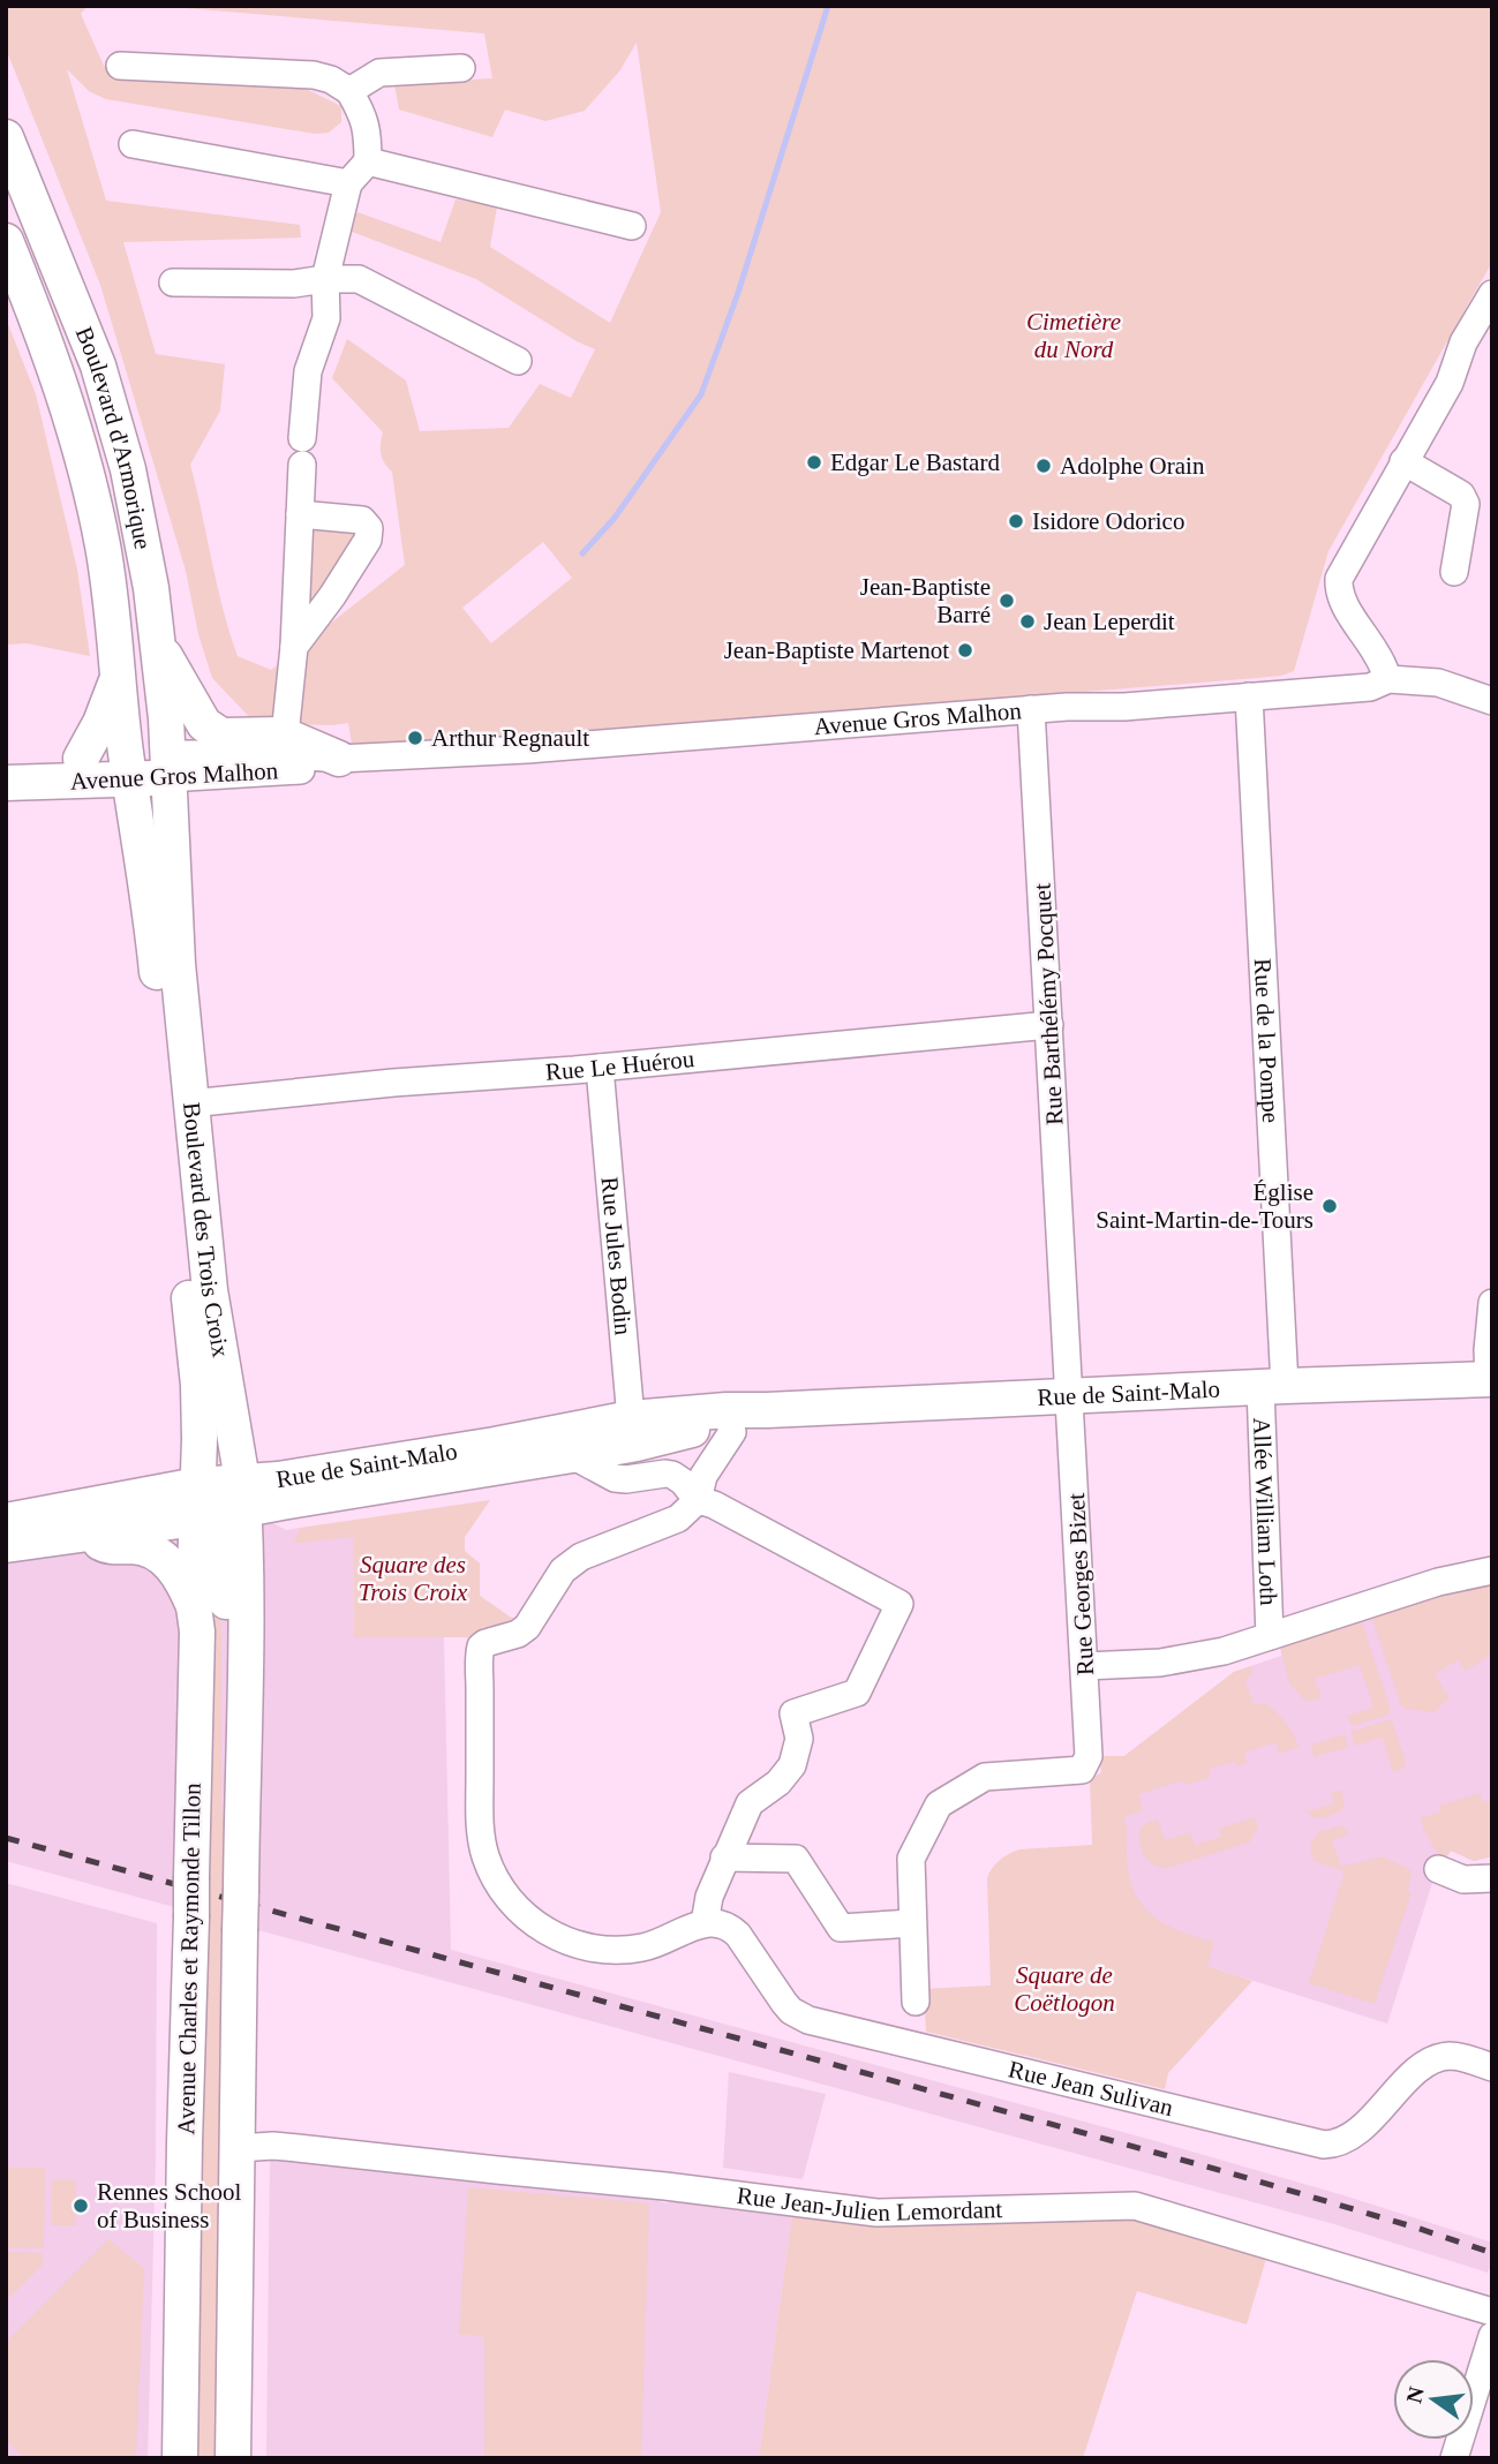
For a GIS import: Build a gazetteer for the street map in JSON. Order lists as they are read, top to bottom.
{
  "streets": {
    "main road": [
      "Boulevard d'Armorique",
      "Avenue Gros Malhon",
      "Boulevard des Trois Croix",
      "Rue de Saint-Malo",
      "Avenue Charles et Raymonde Tillon"
    ],
    "street": [
      "Rue Barthélémy Pocquet",
      "Rue de la Pompe",
      "Rue Le Huérou",
      "Rue Jules Bodin",
      "Allée William Loth",
      "Rue Georges Bizet",
      "Rue Jean Sulivan",
      "Rue Jean-Julien Lemordant"
    ]
  },
  "crossings": [
    ["Boulevard d'Armorique", "Avenue Gros Malhon"],
    ["Boulevard d'Armorique", "Boulevard des Trois Croix"],
    ["Avenue Gros Malhon", "Rue Barthélémy Pocquet"],
    ["Avenue Gros Malhon", "Rue de la Pompe"],
    ["Avenue Gros Malhon", "Boulevard des Trois Croix"],
    ["Rue Barthélémy Pocquet", "Rue Le Huérou"],
    ["Rue Barthélémy Pocquet", "Rue de Saint-Malo"],
    ["Rue Barthélémy Pocquet", "Rue Georges Bizet"],
    ["Rue de la Pompe", "Rue de Saint-Malo"],
    ["Rue de la Pompe", "Allée William Loth"],
    ["Rue Le Huérou", "Boulevard des Trois Croix"],
    ["Rue Le Huérou", "Rue Jules Bodin"],
    ["Boulevard des Trois Croix", "Rue de Saint-Malo"],
    ["Boulevard des Trois Croix", "Avenue Charles et Raymonde Tillon"],
    ["Rue Jules Bodin", "Rue de Saint-Malo"],
    ["Rue de Saint-Malo", "Allée William Loth"],
    ["Rue de Saint-Malo", "Rue Georges Bizet"],
    ["Rue de Saint-Malo", "Avenue Charles et Raymonde Tillon"],
    ["Avenue Charles et Raymonde Tillon", "Rue Jean-Julien Lemordant"]
  ],
  "parks": ["Cimetière du Nord", "Square des Trois Croix", "Square de Coëtlogon"],
  "places": [
    "Edgar Le Bastard",
    "Adolphe Orain",
    "Isidore Odorico",
    "Jean-Baptiste Barré",
    "Jean Leperdit",
    "Jean-Baptiste Martenot",
    "Arthur Regnault",
    "Église Saint-Martin-de-Tours",
    "Rennes School of Business"
  ],
  "north": "left"
}
